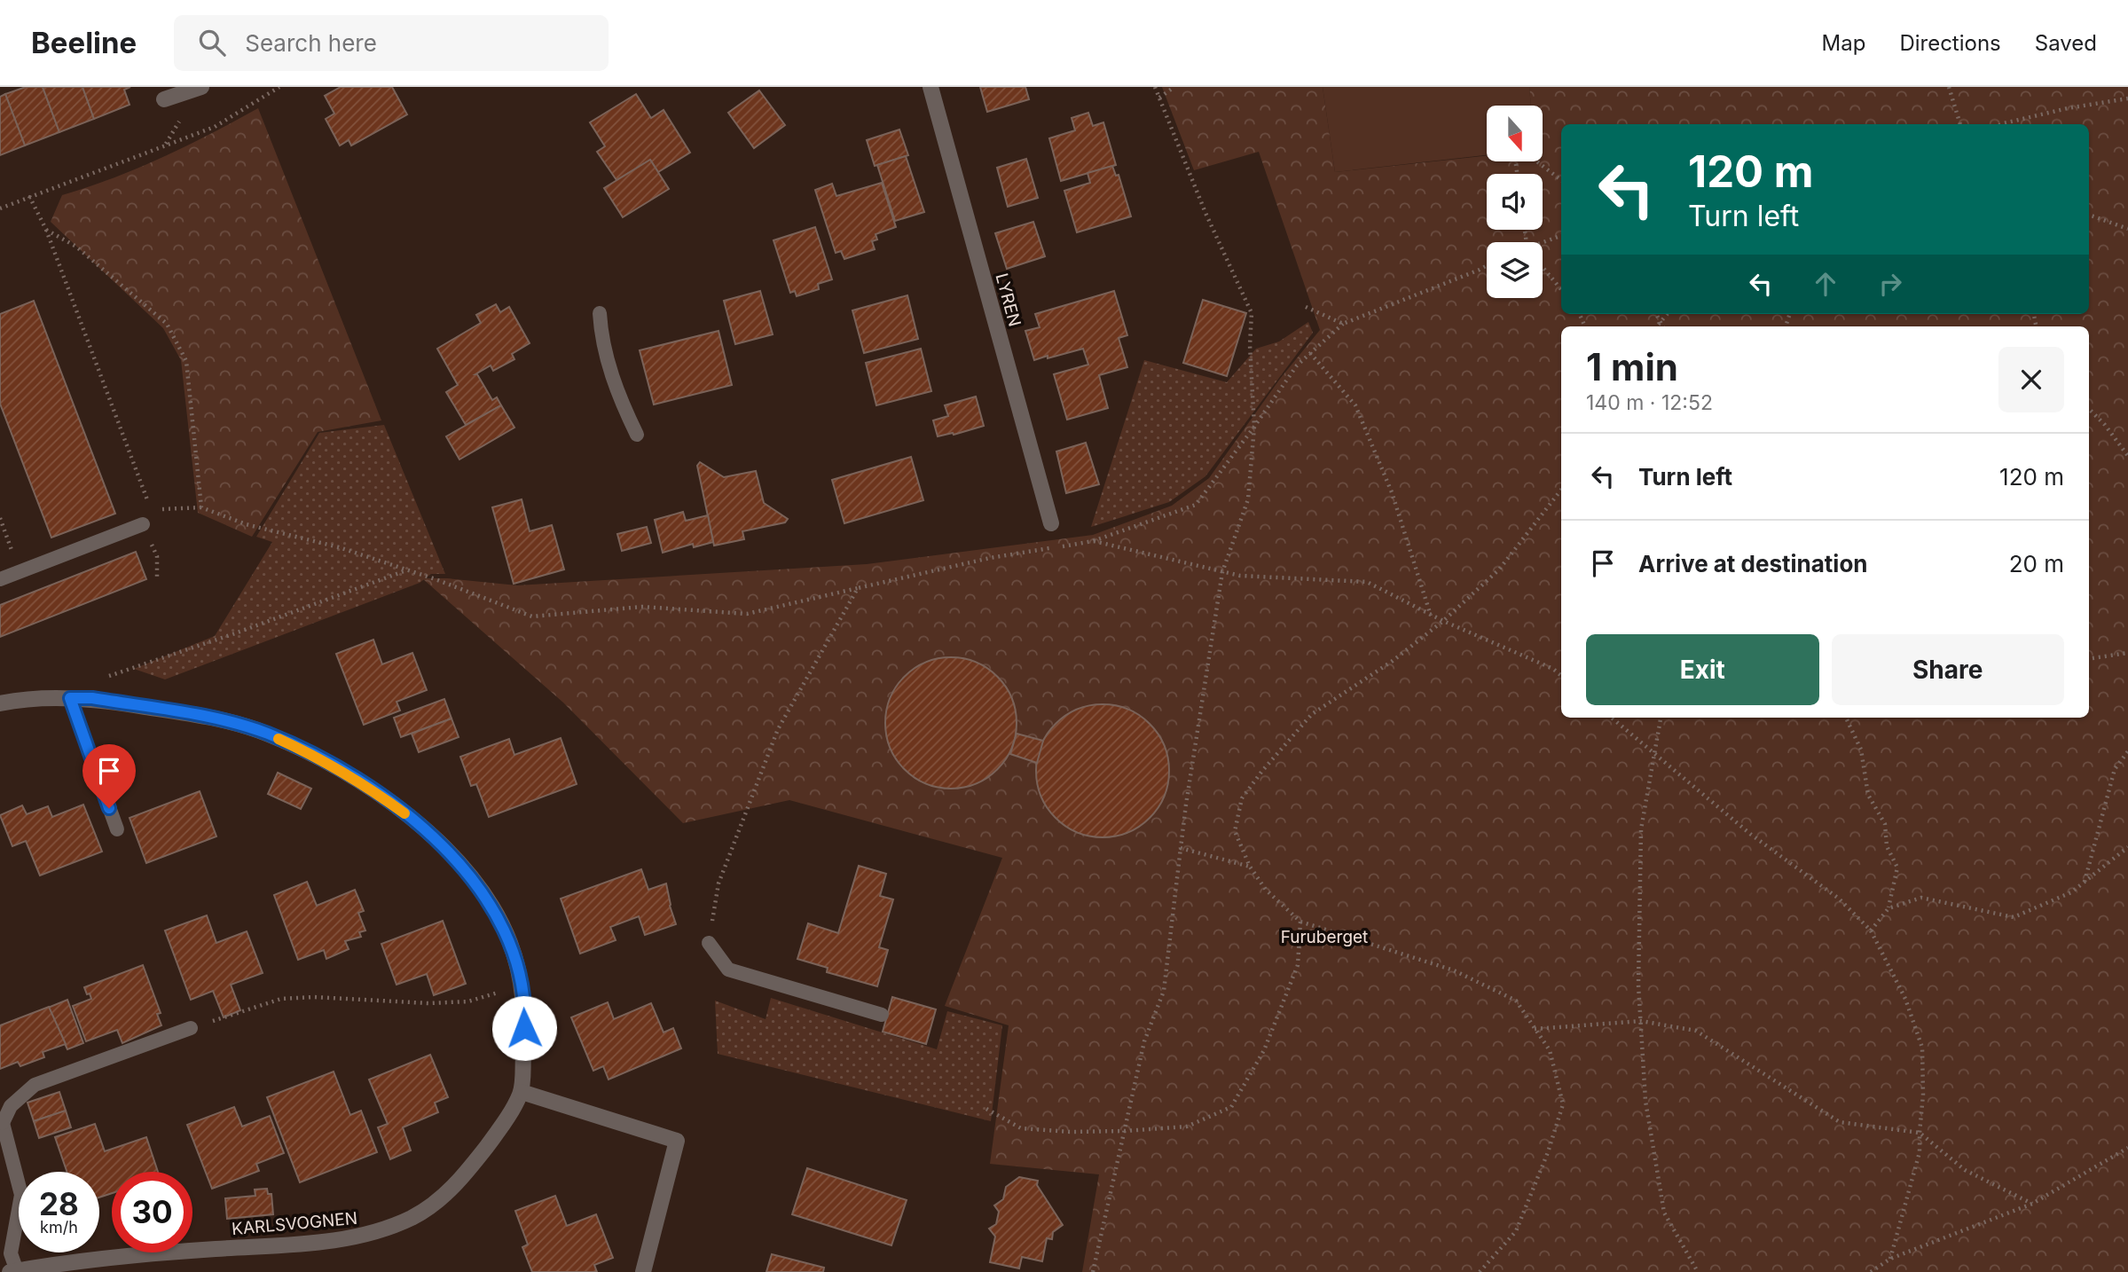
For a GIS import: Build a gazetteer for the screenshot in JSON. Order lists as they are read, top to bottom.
{
  "streets": {
    "street": ["LYREN", "KARLSVOGNEN"]
  },
  "parks": ["Furuberget"],
  "north": "bottom",
  "page": {
    "header": "Beeline",
    "search": "Search here",
    "nav": ["Map", "Directions", "Saved"],
    "turn": ["120 m", "Turn left"],
    "heading": ["1 min", "140 m · 12:52"],
    "list": [
      {
        "name": "Turn left",
        "value": "120 m"
      },
      {
        "name": "Arrive at destination",
        "value": "20 m"
      }
    ],
    "buttons": ["Exit", "Share"],
    "speed": "28 km/h",
    "limit": "30"
  }
}
